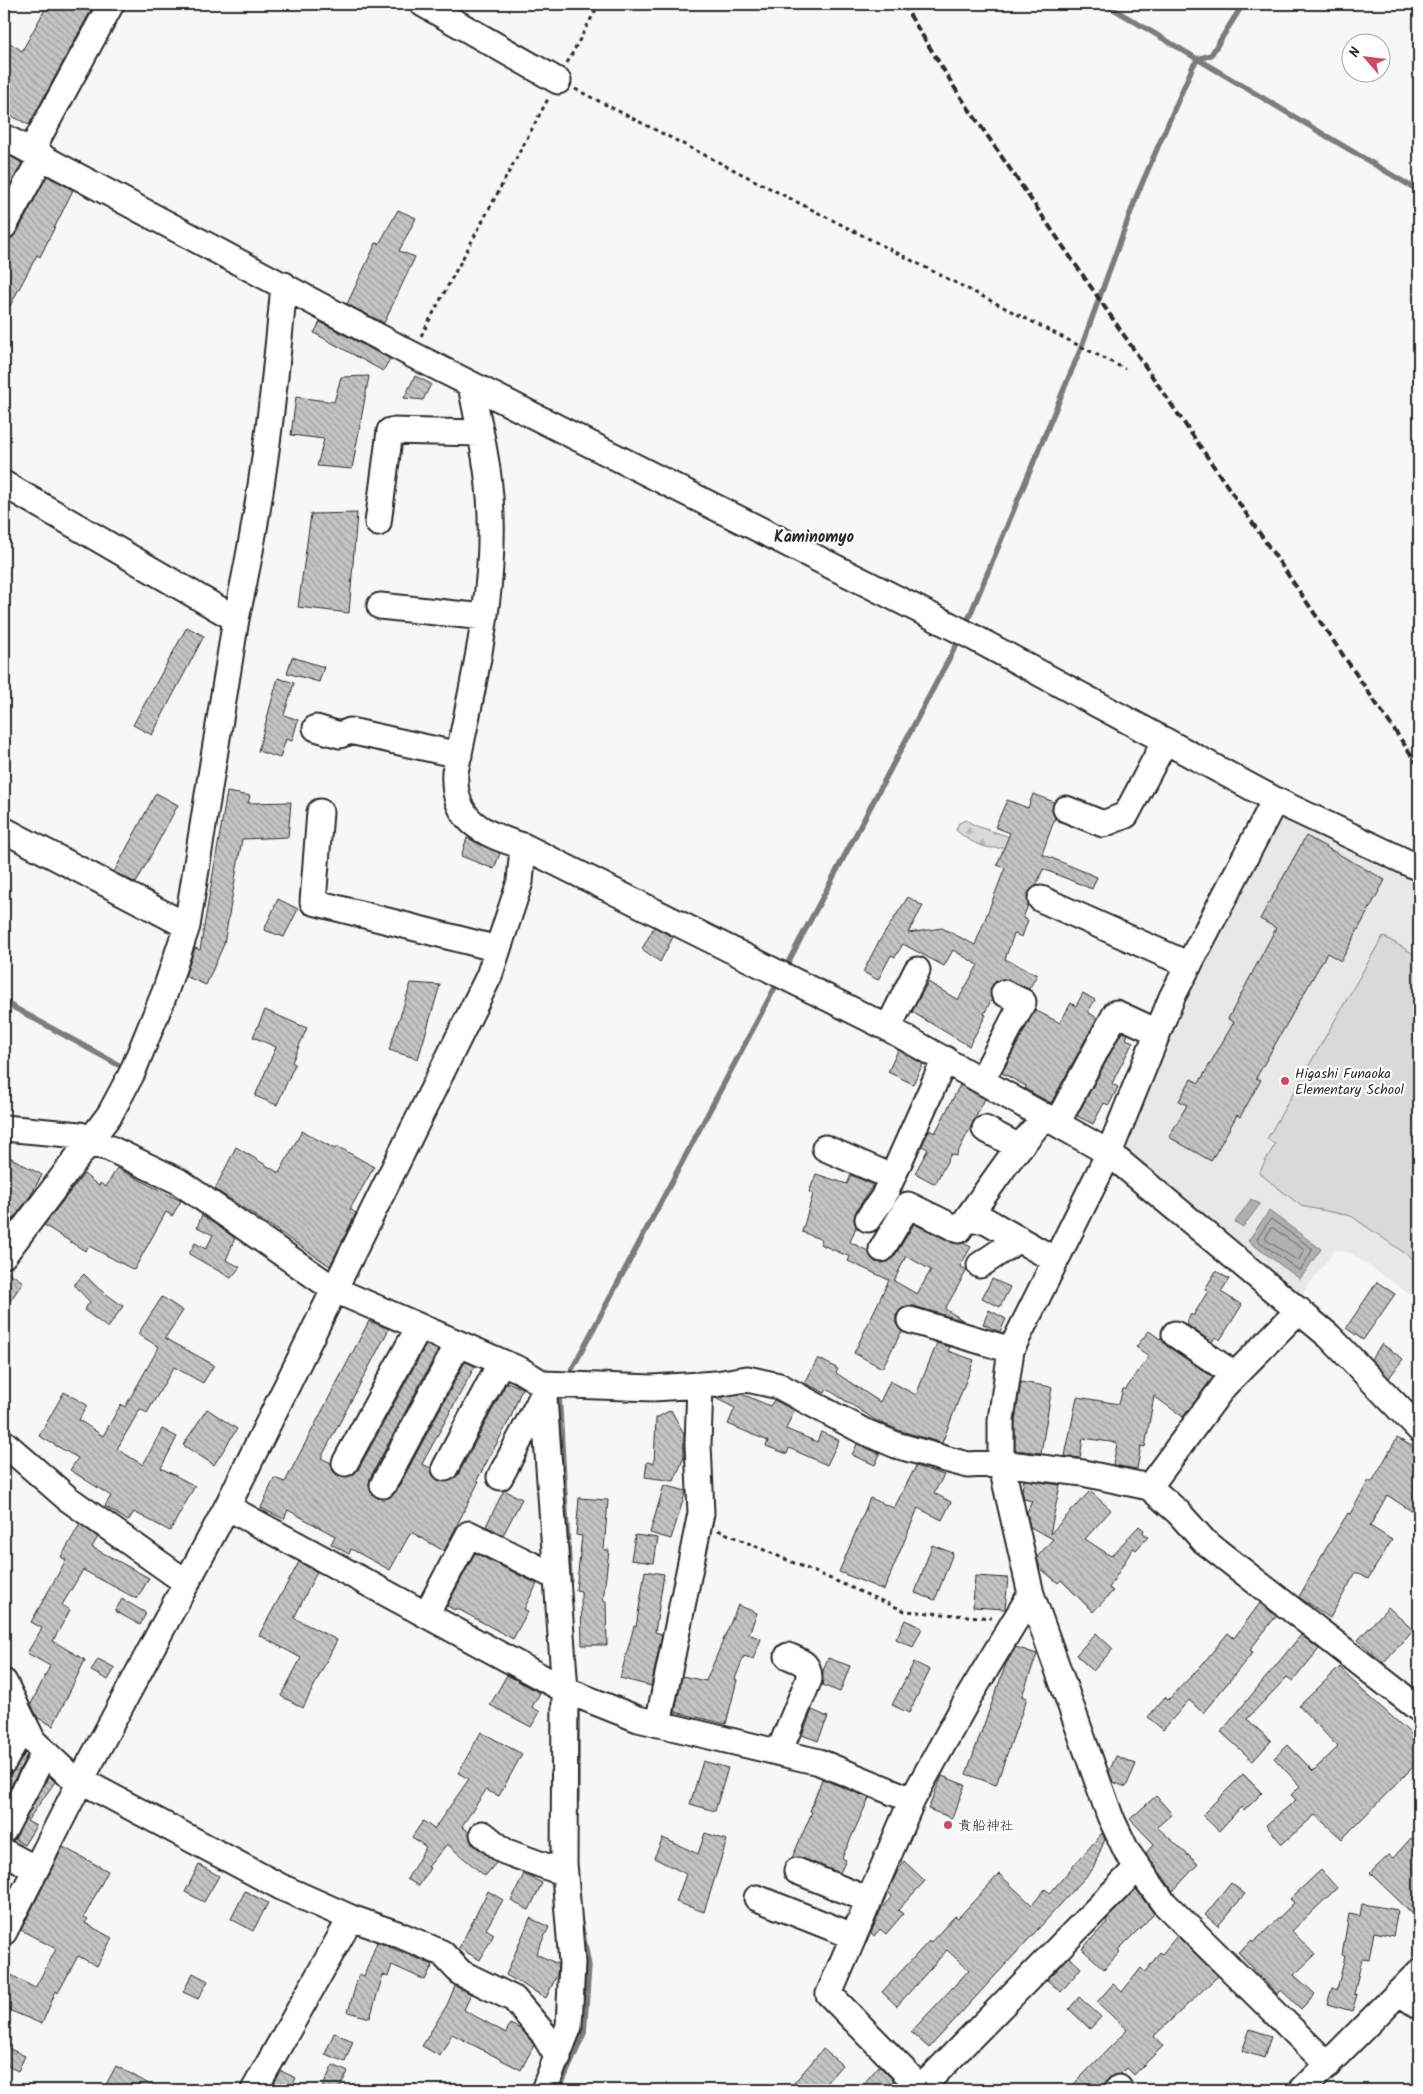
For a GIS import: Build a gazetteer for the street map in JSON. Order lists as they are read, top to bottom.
{
  "districts": ["Kaminomyo"],
  "places": ["Higashi Funaoka Elementary School", "貴船神社"],
  "north": "top left"
}
